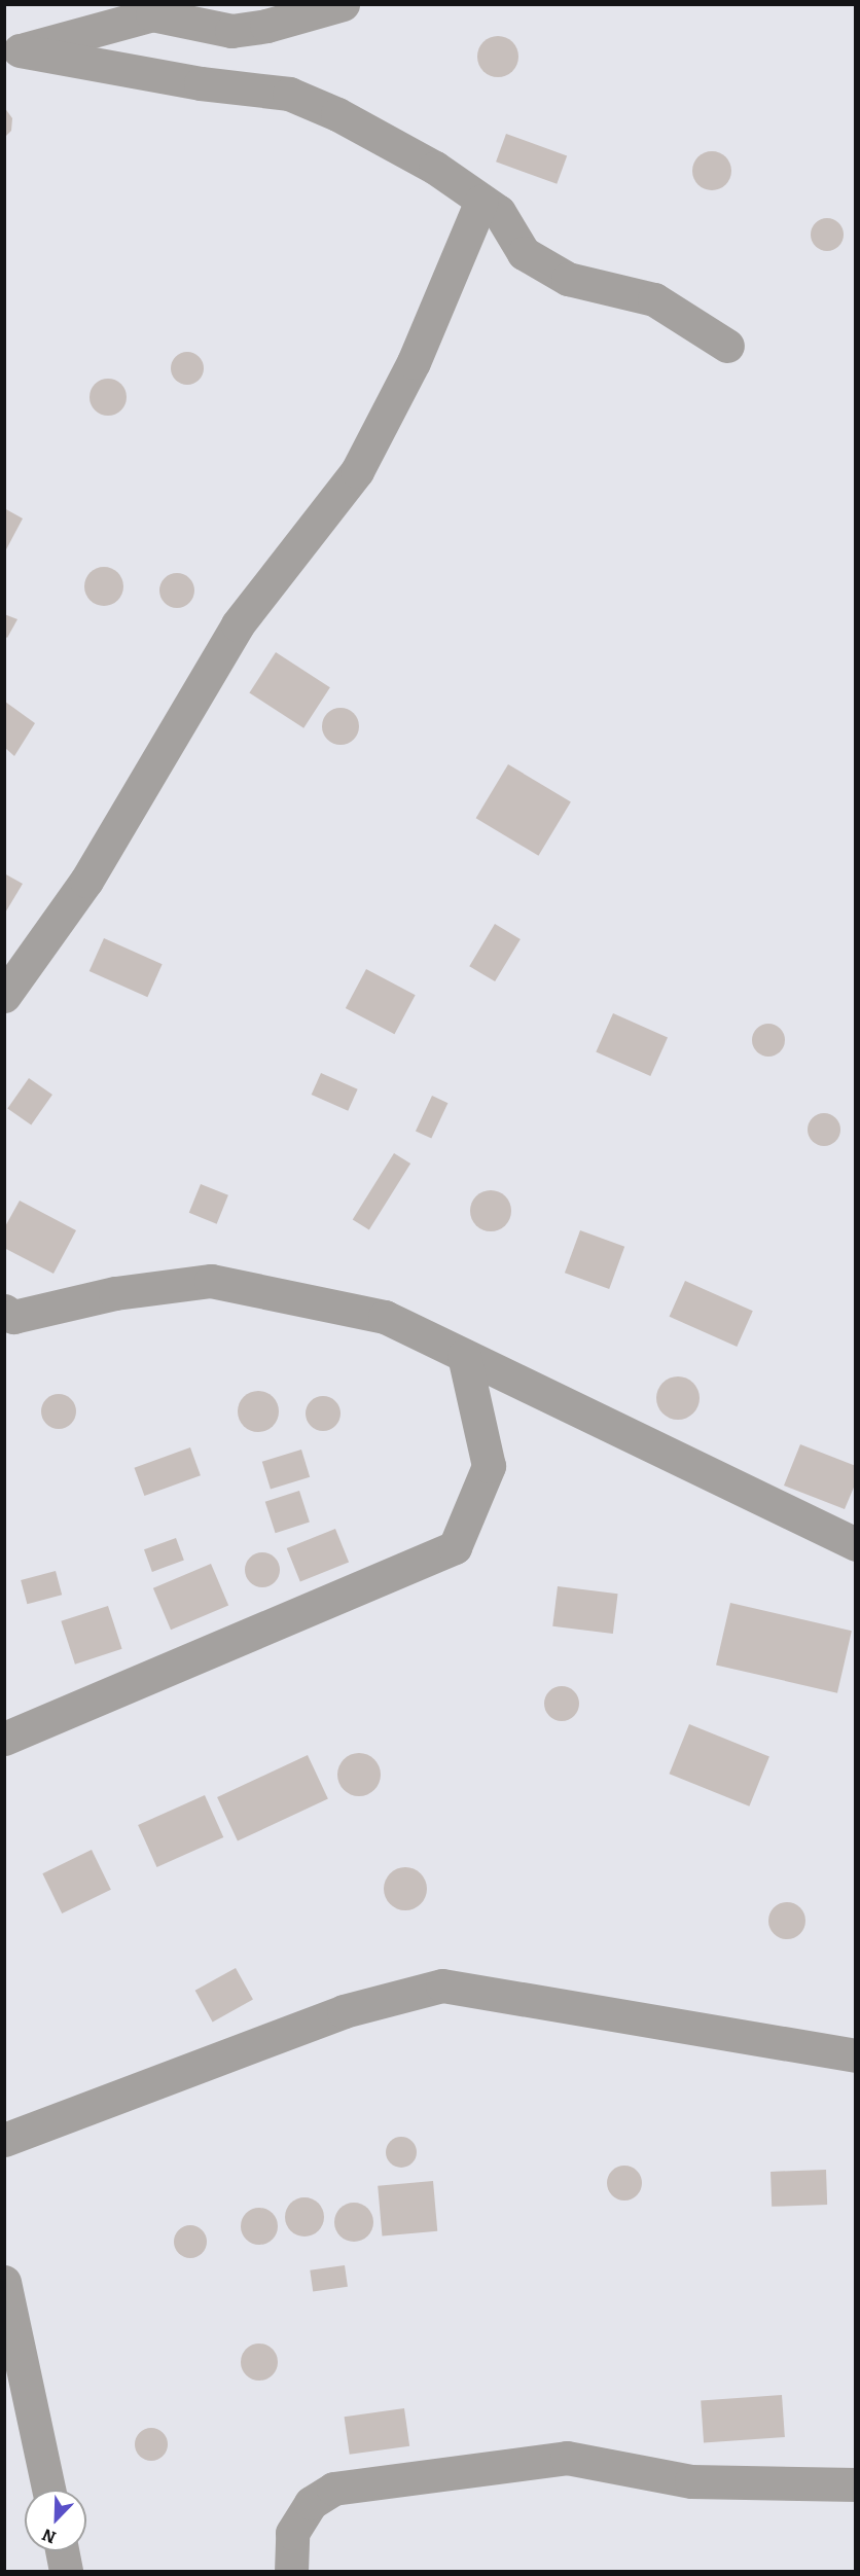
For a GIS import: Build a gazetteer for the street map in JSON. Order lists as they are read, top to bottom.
{
  "north": "bottom left"
}
